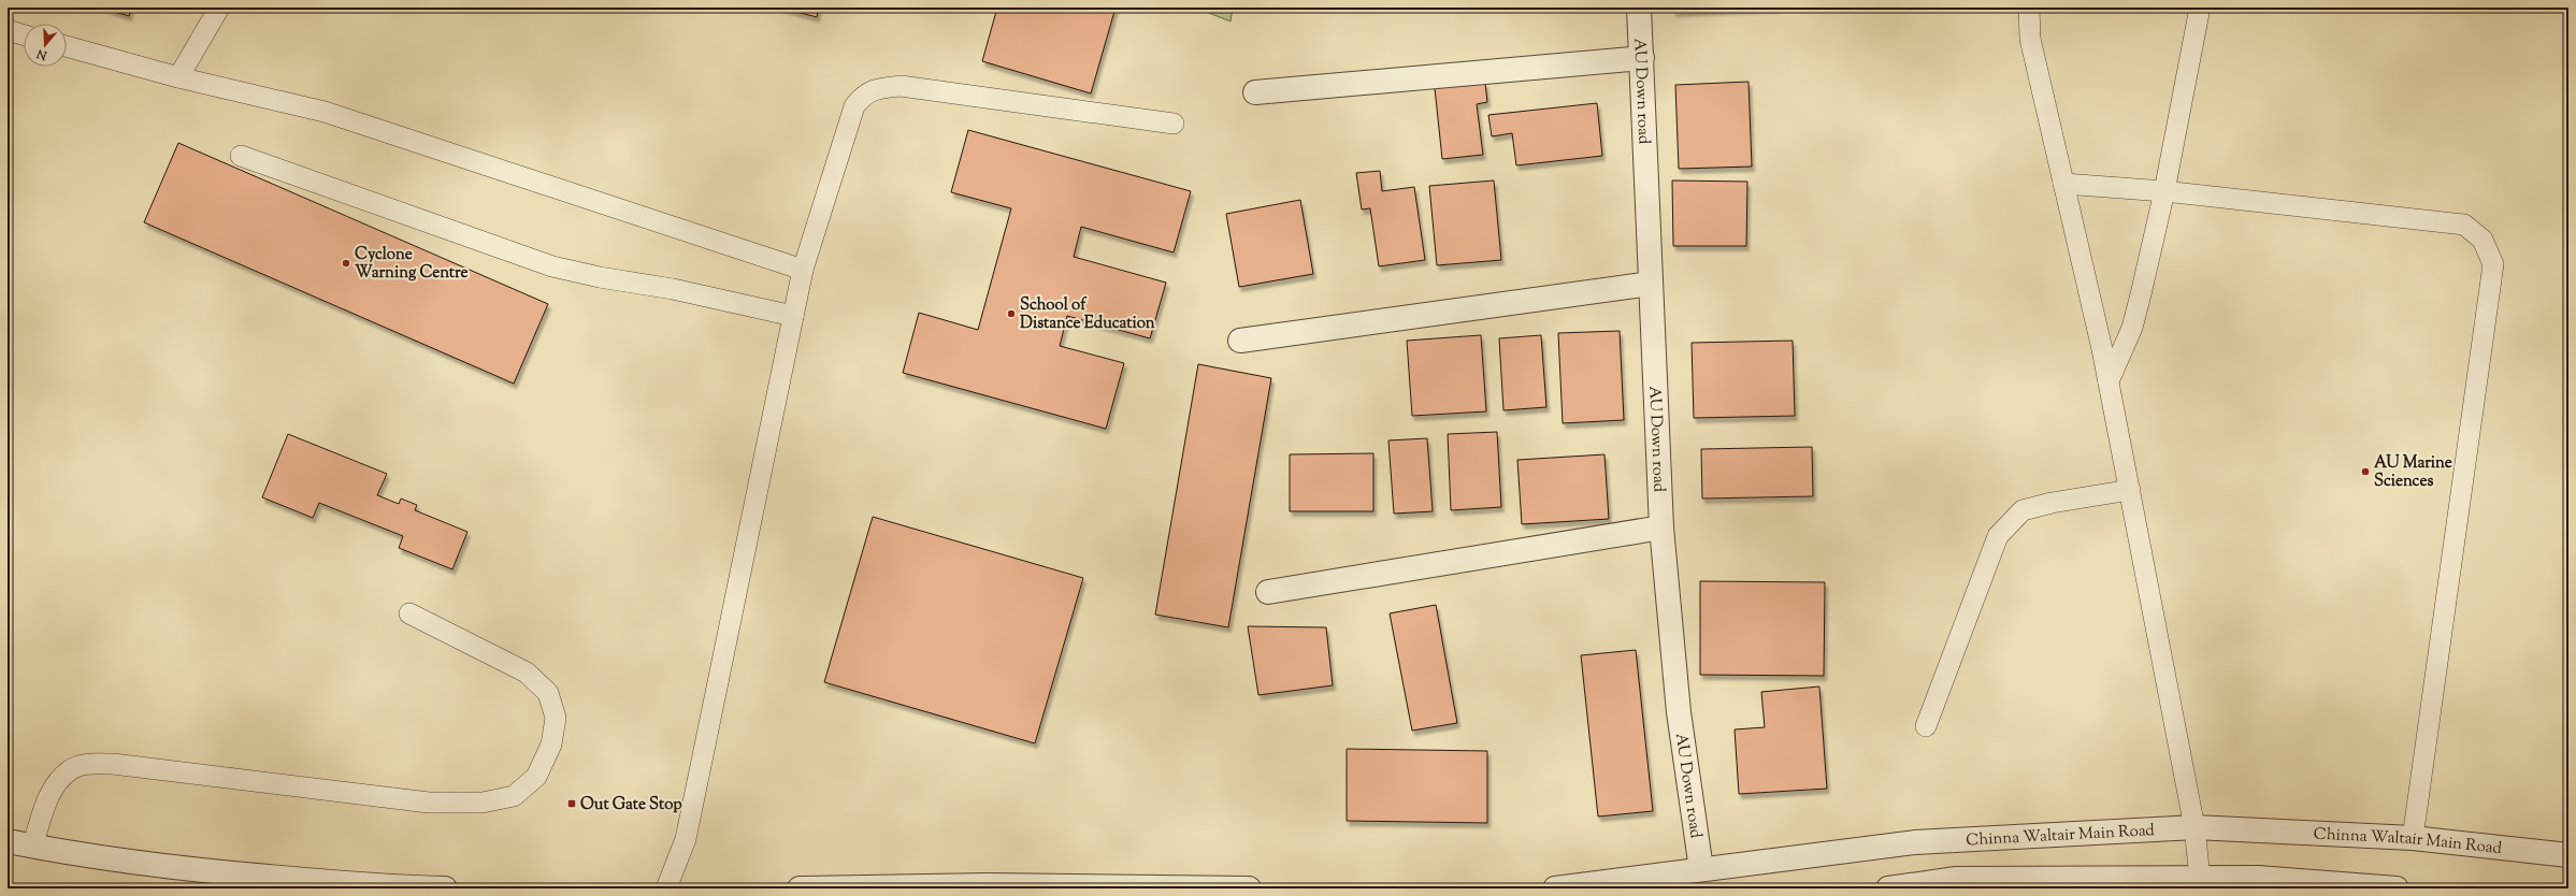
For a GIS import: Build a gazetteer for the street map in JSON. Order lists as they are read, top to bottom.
{
  "streets": {
    "street": ["AU Down road", "Chinna Waltair Main Road"]
  },
  "crossings": [
    ["AU Down road", "Chinna Waltair Main Road"]
  ],
  "places": {
    "other": ["Cyclone Warning Centre", "School of Distance Education", "AU Marine Sciences"],
    "transit": ["Out Gate Stop"]
  },
  "north": "bottom"
}
